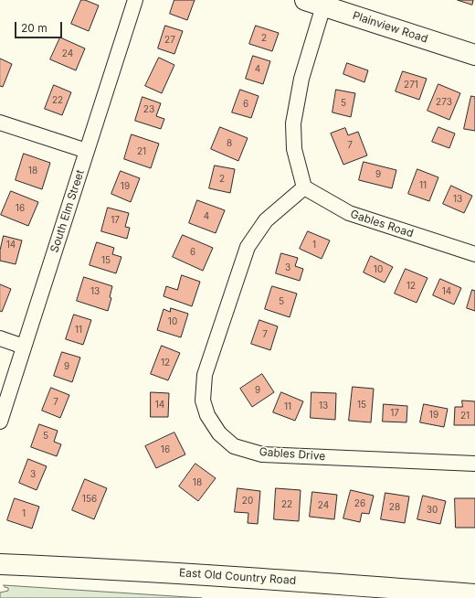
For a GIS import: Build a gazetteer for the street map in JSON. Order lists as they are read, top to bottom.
{
  "streets": {
    "main road": ["Plainview Road", "East Old Country Road"],
    "street": ["South Elm Street", "Gables Road", "Gables Drive"]
  },
  "crossings": [
    ["Gables Road", "Gables Drive"]
  ],
  "house_numbers": [
    "2",
    "27",
    "24",
    "4",
    "271",
    "22",
    "273",
    "5",
    "6",
    "23",
    "8",
    "7",
    "21",
    "18",
    "9",
    "2",
    "11",
    "19",
    "13",
    "16",
    "4",
    "17",
    "14",
    "1",
    "6",
    "15",
    "3",
    "10",
    "12",
    "13",
    "14",
    "5",
    "10",
    "11",
    "7",
    "12",
    "9",
    "9",
    "7",
    "14",
    "15",
    "13",
    "11",
    "17",
    "19",
    "21",
    "5",
    "16",
    "3",
    "18",
    "156",
    "20",
    "26",
    "22",
    "24",
    "28",
    "30",
    "1"
  ],
  "scale_bar": "20 m"
}
